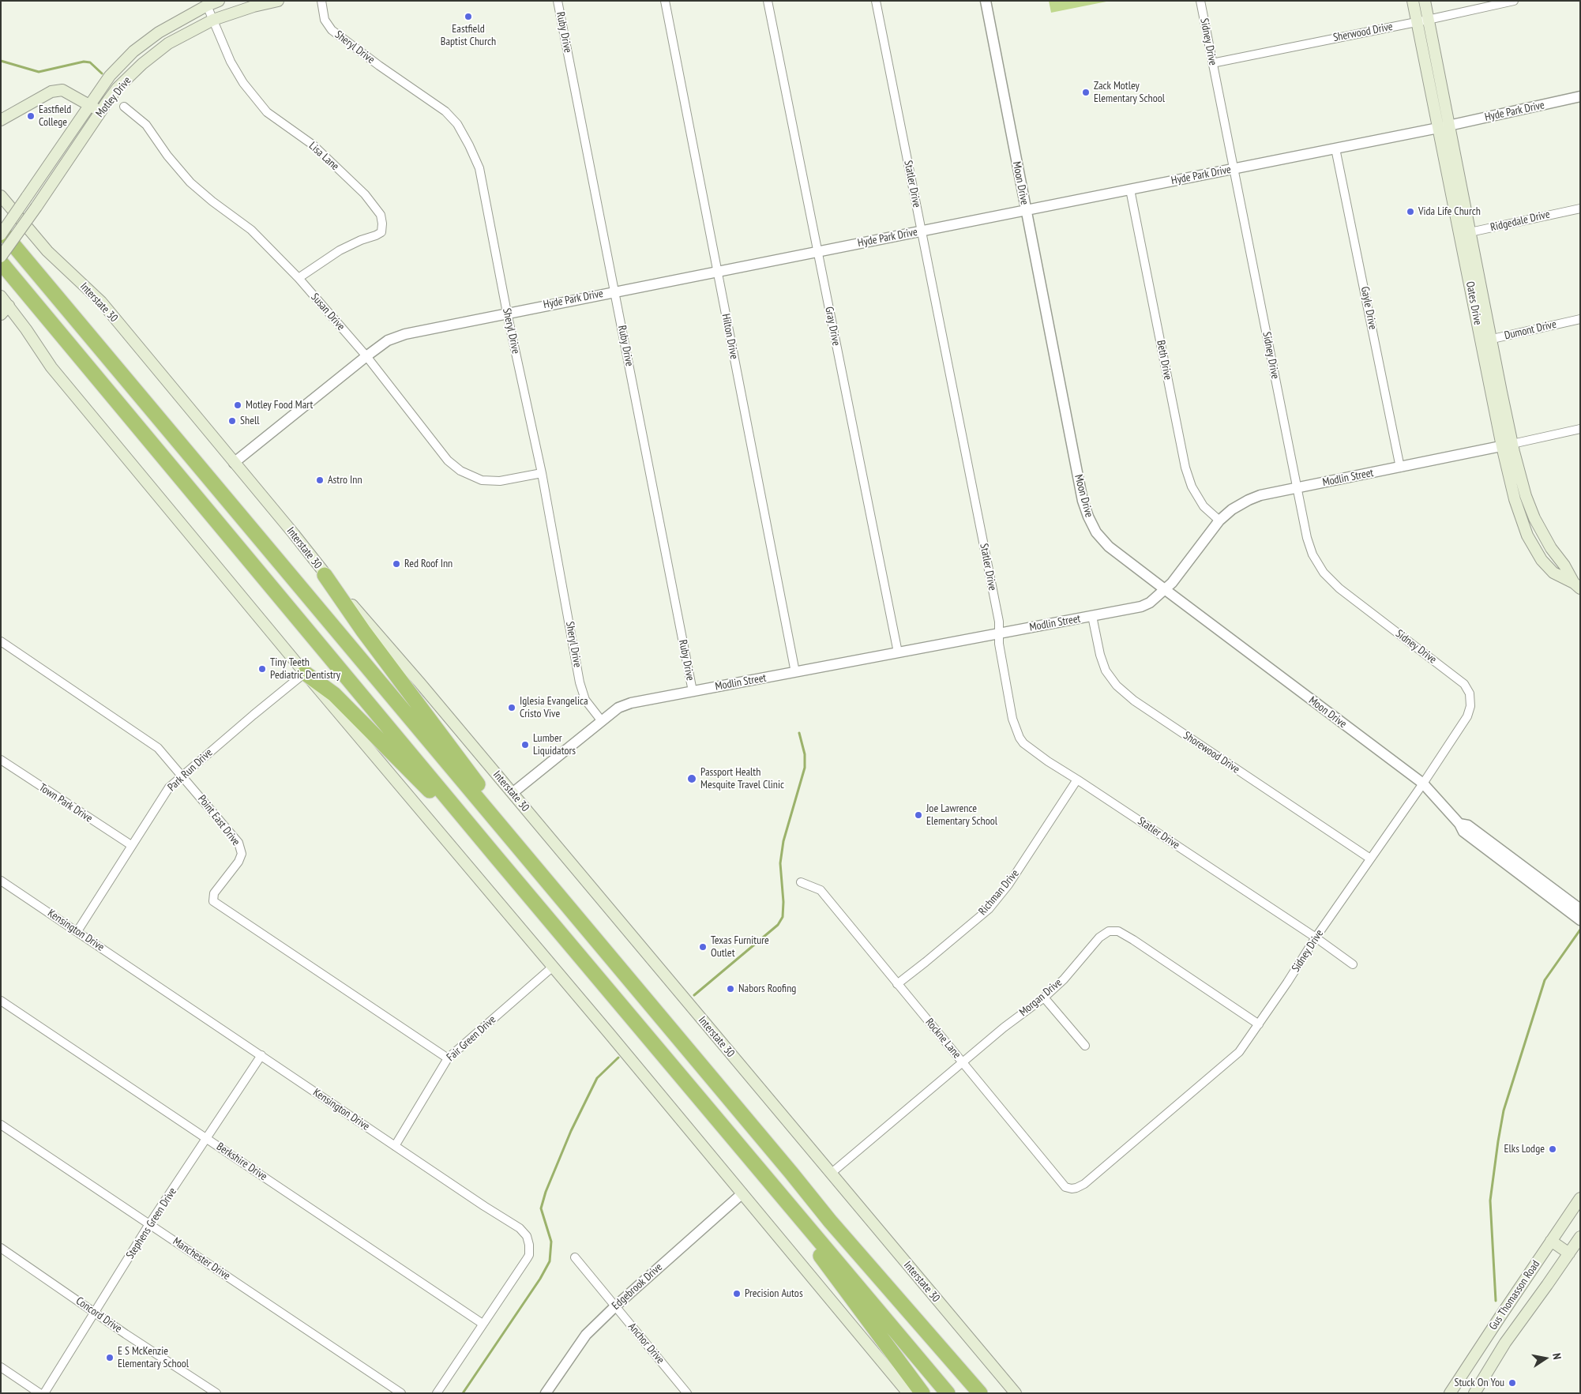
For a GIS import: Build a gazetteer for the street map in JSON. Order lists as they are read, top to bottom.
{
  "streets": {
    "main road": [
      "Motley Drive",
      "Interstate 30",
      "Oates Drive",
      "Gus Thomasson Road"
    ],
    "street": [
      "Ruby Drive",
      "Sherwood Drive",
      "Sidney Drive",
      "Sheryl Drive",
      "Hyde Park Drive",
      "Lisa Lane",
      "Moon Drive",
      "Statler Drive",
      "Ridgedale Drive",
      "Gayle Drive",
      "Susan Drive",
      "Gray Drive",
      "Dumont Drive",
      "Hilton Drive",
      "Beth Drive",
      "Modlin Street",
      "Shorewood Drive",
      "Park Run Drive",
      "Town Park Drive",
      "Point East Drive",
      "Richman Drive",
      "Kensington Drive",
      "Morgan Drive",
      "Fair Green Drive",
      "Rockne Lane",
      "Berkshire Drive",
      "Stephens Green Drive",
      "Manchester Drive",
      "Edgebrook Drive",
      "Concord Drive",
      "Anchor Drive"
    ]
  },
  "crossings": [
    ["Ruby Drive", "Hyde Park Drive"],
    ["Ruby Drive", "Modlin Street"],
    ["Sherwood Drive", "Sidney Drive"],
    ["Sherwood Drive", "Oates Drive"],
    ["Sidney Drive", "Hyde Park Drive"],
    ["Sidney Drive", "Moon Drive"],
    ["Sidney Drive", "Statler Drive"],
    ["Sidney Drive", "Modlin Street"],
    ["Sidney Drive", "Shorewood Drive"],
    ["Sidney Drive", "Morgan Drive"],
    ["Sidney Drive", "Rockne Lane"],
    ["Sheryl Drive", "Hyde Park Drive"],
    ["Sheryl Drive", "Susan Drive"],
    ["Sheryl Drive", "Modlin Street"],
    ["Motley Drive", "Lisa Lane"],
    ["Hyde Park Drive", "Moon Drive"],
    ["Hyde Park Drive", "Statler Drive"],
    ["Hyde Park Drive", "Interstate 30"],
    ["Hyde Park Drive", "Oates Drive"],
    ["Hyde Park Drive", "Gayle Drive"],
    ["Hyde Park Drive", "Susan Drive"],
    ["Hyde Park Drive", "Gray Drive"],
    ["Hyde Park Drive", "Hilton Drive"],
    ["Hyde Park Drive", "Beth Drive"],
    ["Lisa Lane", "Susan Drive"],
    ["Moon Drive", "Modlin Street"],
    ["Statler Drive", "Modlin Street"],
    ["Statler Drive", "Richman Drive"],
    ["Ridgedale Drive", "Oates Drive"],
    ["Interstate 30", "Modlin Street"],
    ["Interstate 30", "Morgan Drive"],
    ["Oates Drive", "Dumont Drive"],
    ["Oates Drive", "Modlin Street"],
    ["Gayle Drive", "Modlin Street"],
    ["Gray Drive", "Modlin Street"],
    ["Hilton Drive", "Modlin Street"],
    ["Beth Drive", "Modlin Street"],
    ["Modlin Street", "Shorewood Drive"],
    ["Park Run Drive", "Town Park Drive"],
    ["Park Run Drive", "Point East Drive"],
    ["Park Run Drive", "Kensington Drive"],
    ["Point East Drive", "Fair Green Drive"],
    ["Richman Drive", "Rockne Lane"],
    ["Kensington Drive", "Fair Green Drive"],
    ["Kensington Drive", "Berkshire Drive"],
    ["Kensington Drive", "Stephens Green Drive"],
    ["Morgan Drive", "Rockne Lane"],
    ["Berkshire Drive", "Stephens Green Drive"],
    ["Stephens Green Drive", "Manchester Drive"],
    ["Stephens Green Drive", "Concord Drive"],
    ["Edgebrook Drive", "Anchor Drive"]
  ],
  "places": [
    "Eastfield Baptist Church",
    "Zack Motley Elementary School",
    "Eastfield College",
    "Vida Life Church",
    "Motley Food Mart",
    "Shell",
    "Astro Inn",
    "Red Roof Inn",
    "Tiny Teeth Pediatric Dentistry",
    "Iglesia Evangelica Cristo Vive",
    "Lumber Liquidators",
    "Passport Health Mesquite Travel Clinic",
    "Joe Lawrence Elementary School",
    "Texas Furniture Outlet",
    "Nabors Roofing",
    "Elks Lodge",
    "Precision Autos",
    "E S McKenzie Elementary School",
    "Stuck On You"
  ],
  "north": "right"
}
